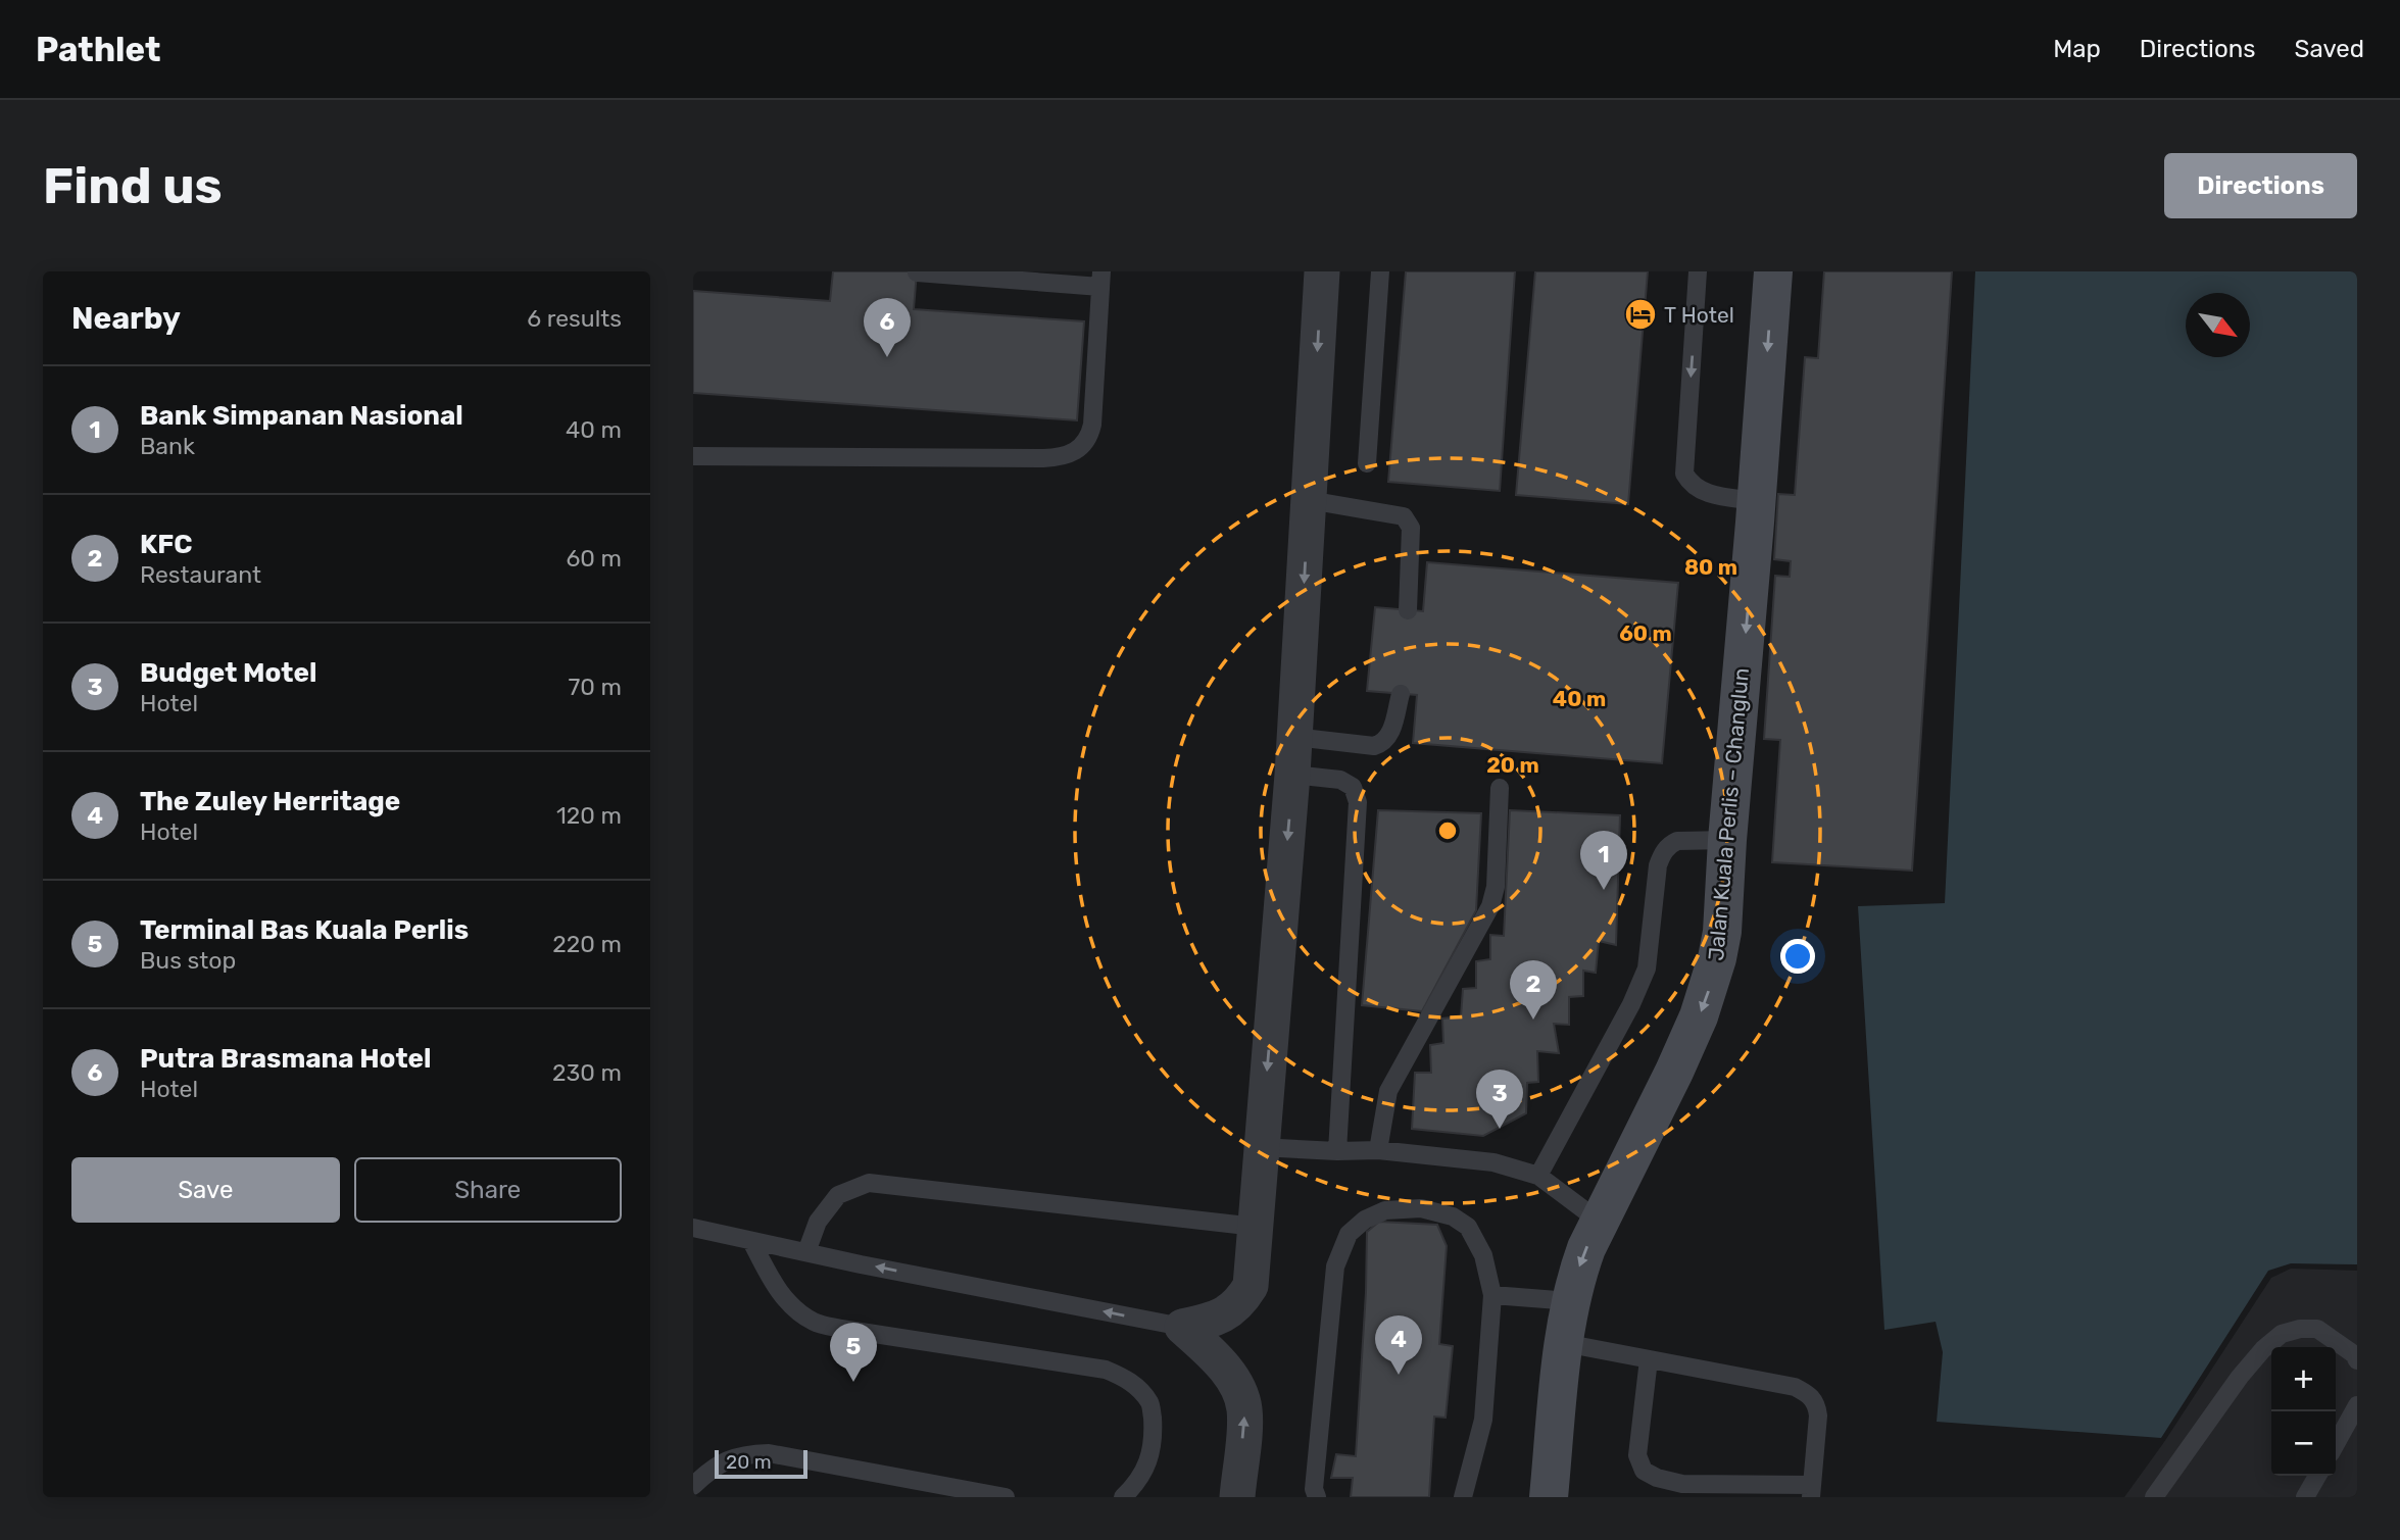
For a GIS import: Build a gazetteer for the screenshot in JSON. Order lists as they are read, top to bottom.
{
  "streets": {
    "street": ["Jalan Kuala Perlis – Changlun"]
  },
  "one_way": ["Jalan Kuala Perlis – Changlun"],
  "places": {
    "hotel": ["T Hotel"]
  },
  "scale_bar": "20 m",
  "north": "bottom right",
  "page": {
    "header": "Pathlet",
    "nav": ["Map", "Directions", "Saved"],
    "buttons": [
      "Directions",
      ["Save", "Share"]
    ],
    "title": "Find us",
    "heading": ["Nearby", "6 results"],
    "pins": [
      "6",
      "1",
      "2",
      "3",
      "4",
      "5"
    ],
    "list": [
      {
        "mark": "1",
        "name": "Bank Simpanan Nasional",
        "note": "Bank",
        "value": "40 m"
      },
      {
        "mark": "2",
        "name": "KFC",
        "note": "Restaurant",
        "value": "60 m"
      },
      {
        "mark": "3",
        "name": "Budget Motel",
        "note": "Hotel",
        "value": "70 m"
      },
      {
        "mark": "4",
        "name": "The Zuley Herritage",
        "note": "Hotel",
        "value": "120 m"
      },
      {
        "mark": "5",
        "name": "Terminal Bas Kuala Perlis",
        "note": "Bus stop",
        "value": "220 m"
      },
      {
        "mark": "6",
        "name": "Putra Brasmana Hotel",
        "note": "Hotel",
        "value": "230 m"
      }
    ],
    "map_buttons": ["+", "−"],
    "scale": "20 m"
  },
  "rings": [
    "80 m",
    "60 m",
    "40 m",
    "20 m"
  ]
}
